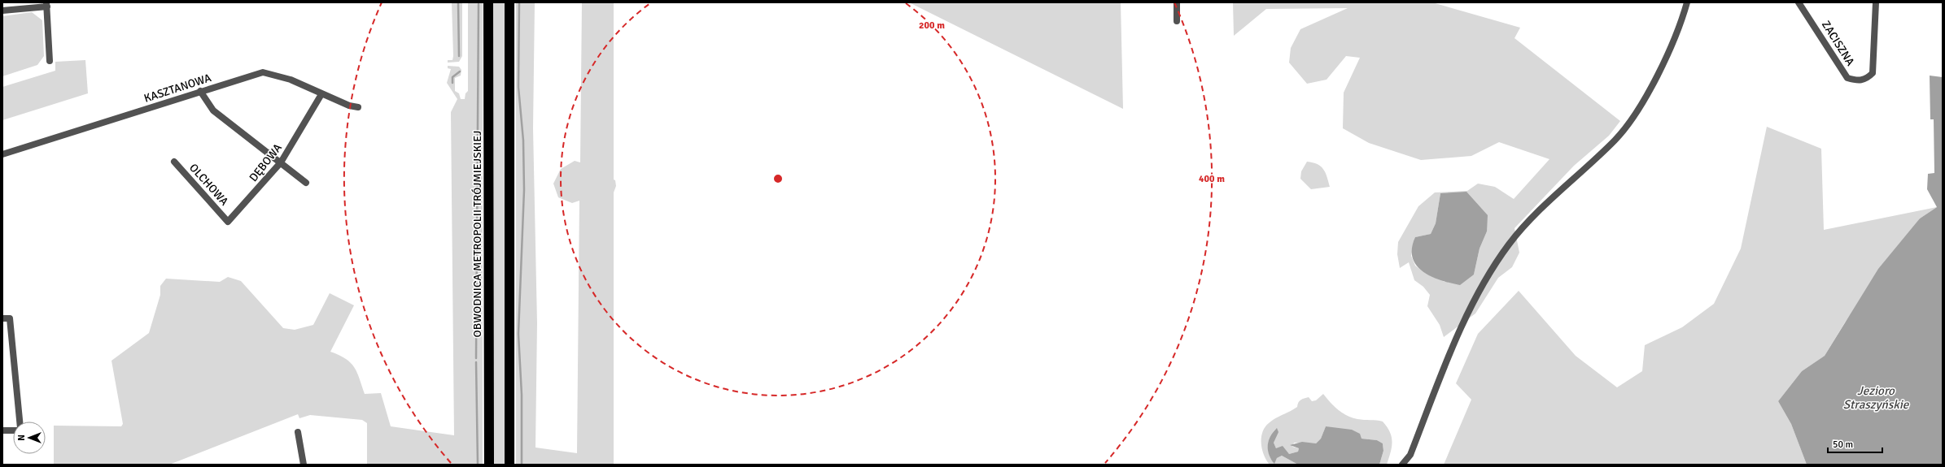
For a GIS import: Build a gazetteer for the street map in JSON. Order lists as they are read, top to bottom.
{
  "streets": {
    "highway": ["OBWODNICA METROPOLII TRÓJMIEJSKIEJ"],
    "street": [
      "ZACISZNA",
      "KASZTANOWA",
      "DĘBOWA",
      "OLCHOWA"
    ]
  },
  "crossings": [
    ["KASZTANOWA", "DĘBOWA"],
    ["DĘBOWA", "OLCHOWA"]
  ],
  "water": ["Jezioro Straszyńskie"],
  "scale_bar": "50 m",
  "north": "left",
  "rings": ["200 m", "400 m"]
}
